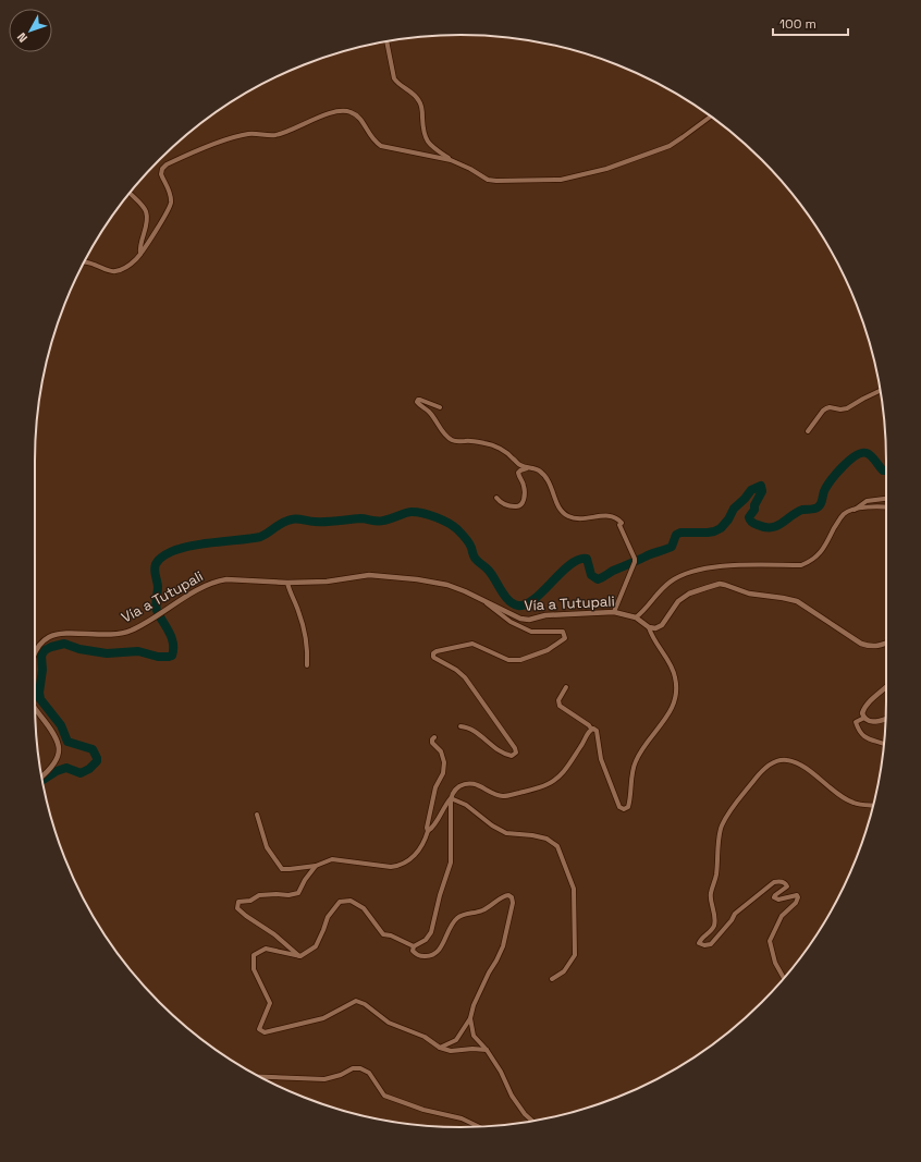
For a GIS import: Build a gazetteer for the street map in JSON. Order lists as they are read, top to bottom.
{
  "streets": {
    "street": ["Vía a Tutupali"]
  },
  "scale_bar": "100 m",
  "north": "bottom left"
}
